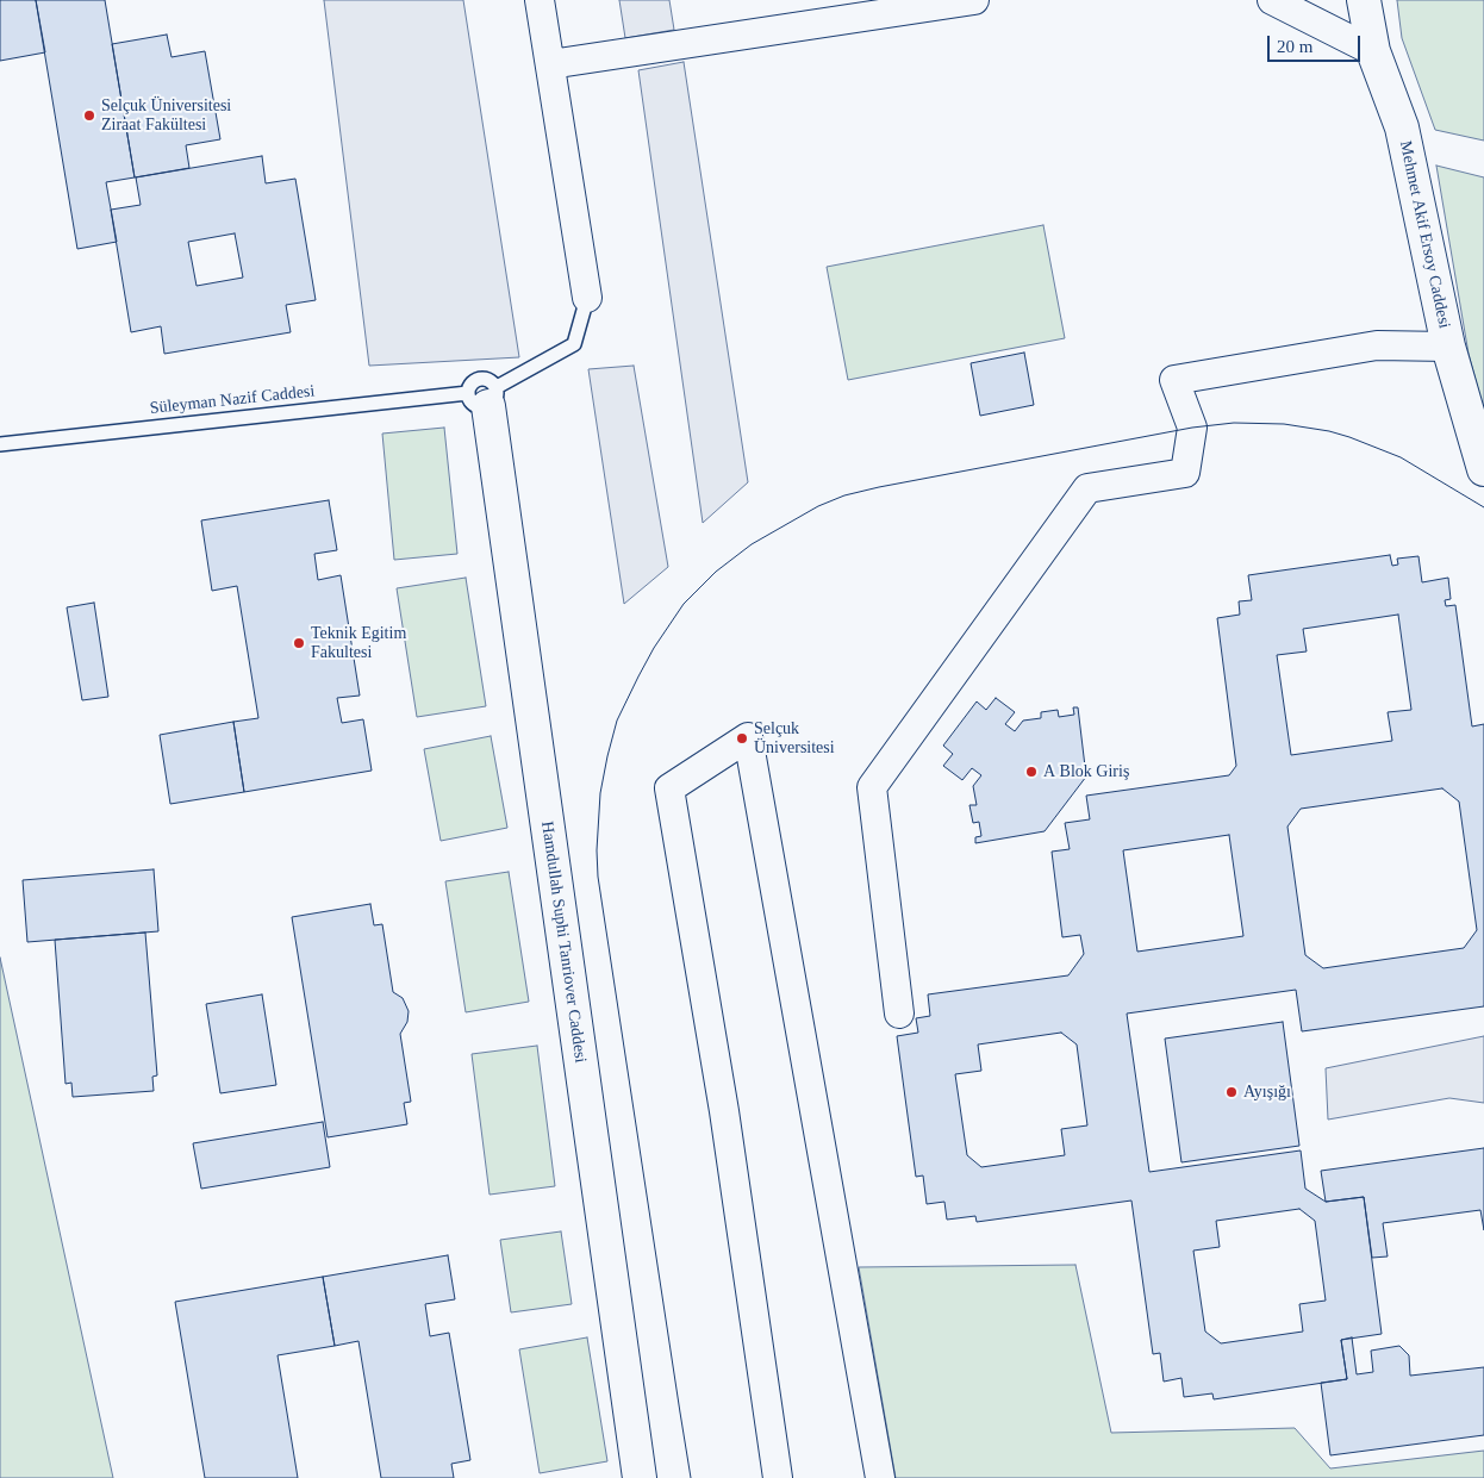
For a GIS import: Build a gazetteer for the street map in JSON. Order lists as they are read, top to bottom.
{
  "streets": {
    "street": ["Mehmet Akif Ersoy Caddesi", "Hamdullah Suphi Tanriover Caddesi"],
    "lane": ["Süleyman Nazif Caddesi"]
  },
  "crossings": [
    ["Süleyman Nazif Caddesi", "Hamdullah Suphi Tanriover Caddesi"]
  ],
  "places": [
    "Selçuk Üniversitesi Ziraat Fakültesi",
    "Teknik Egitim Fakultesi",
    "Selçuk Üniversitesi",
    "A Blok Giriş",
    "Ayışığı"
  ],
  "scale_bar": "20 m"
}
